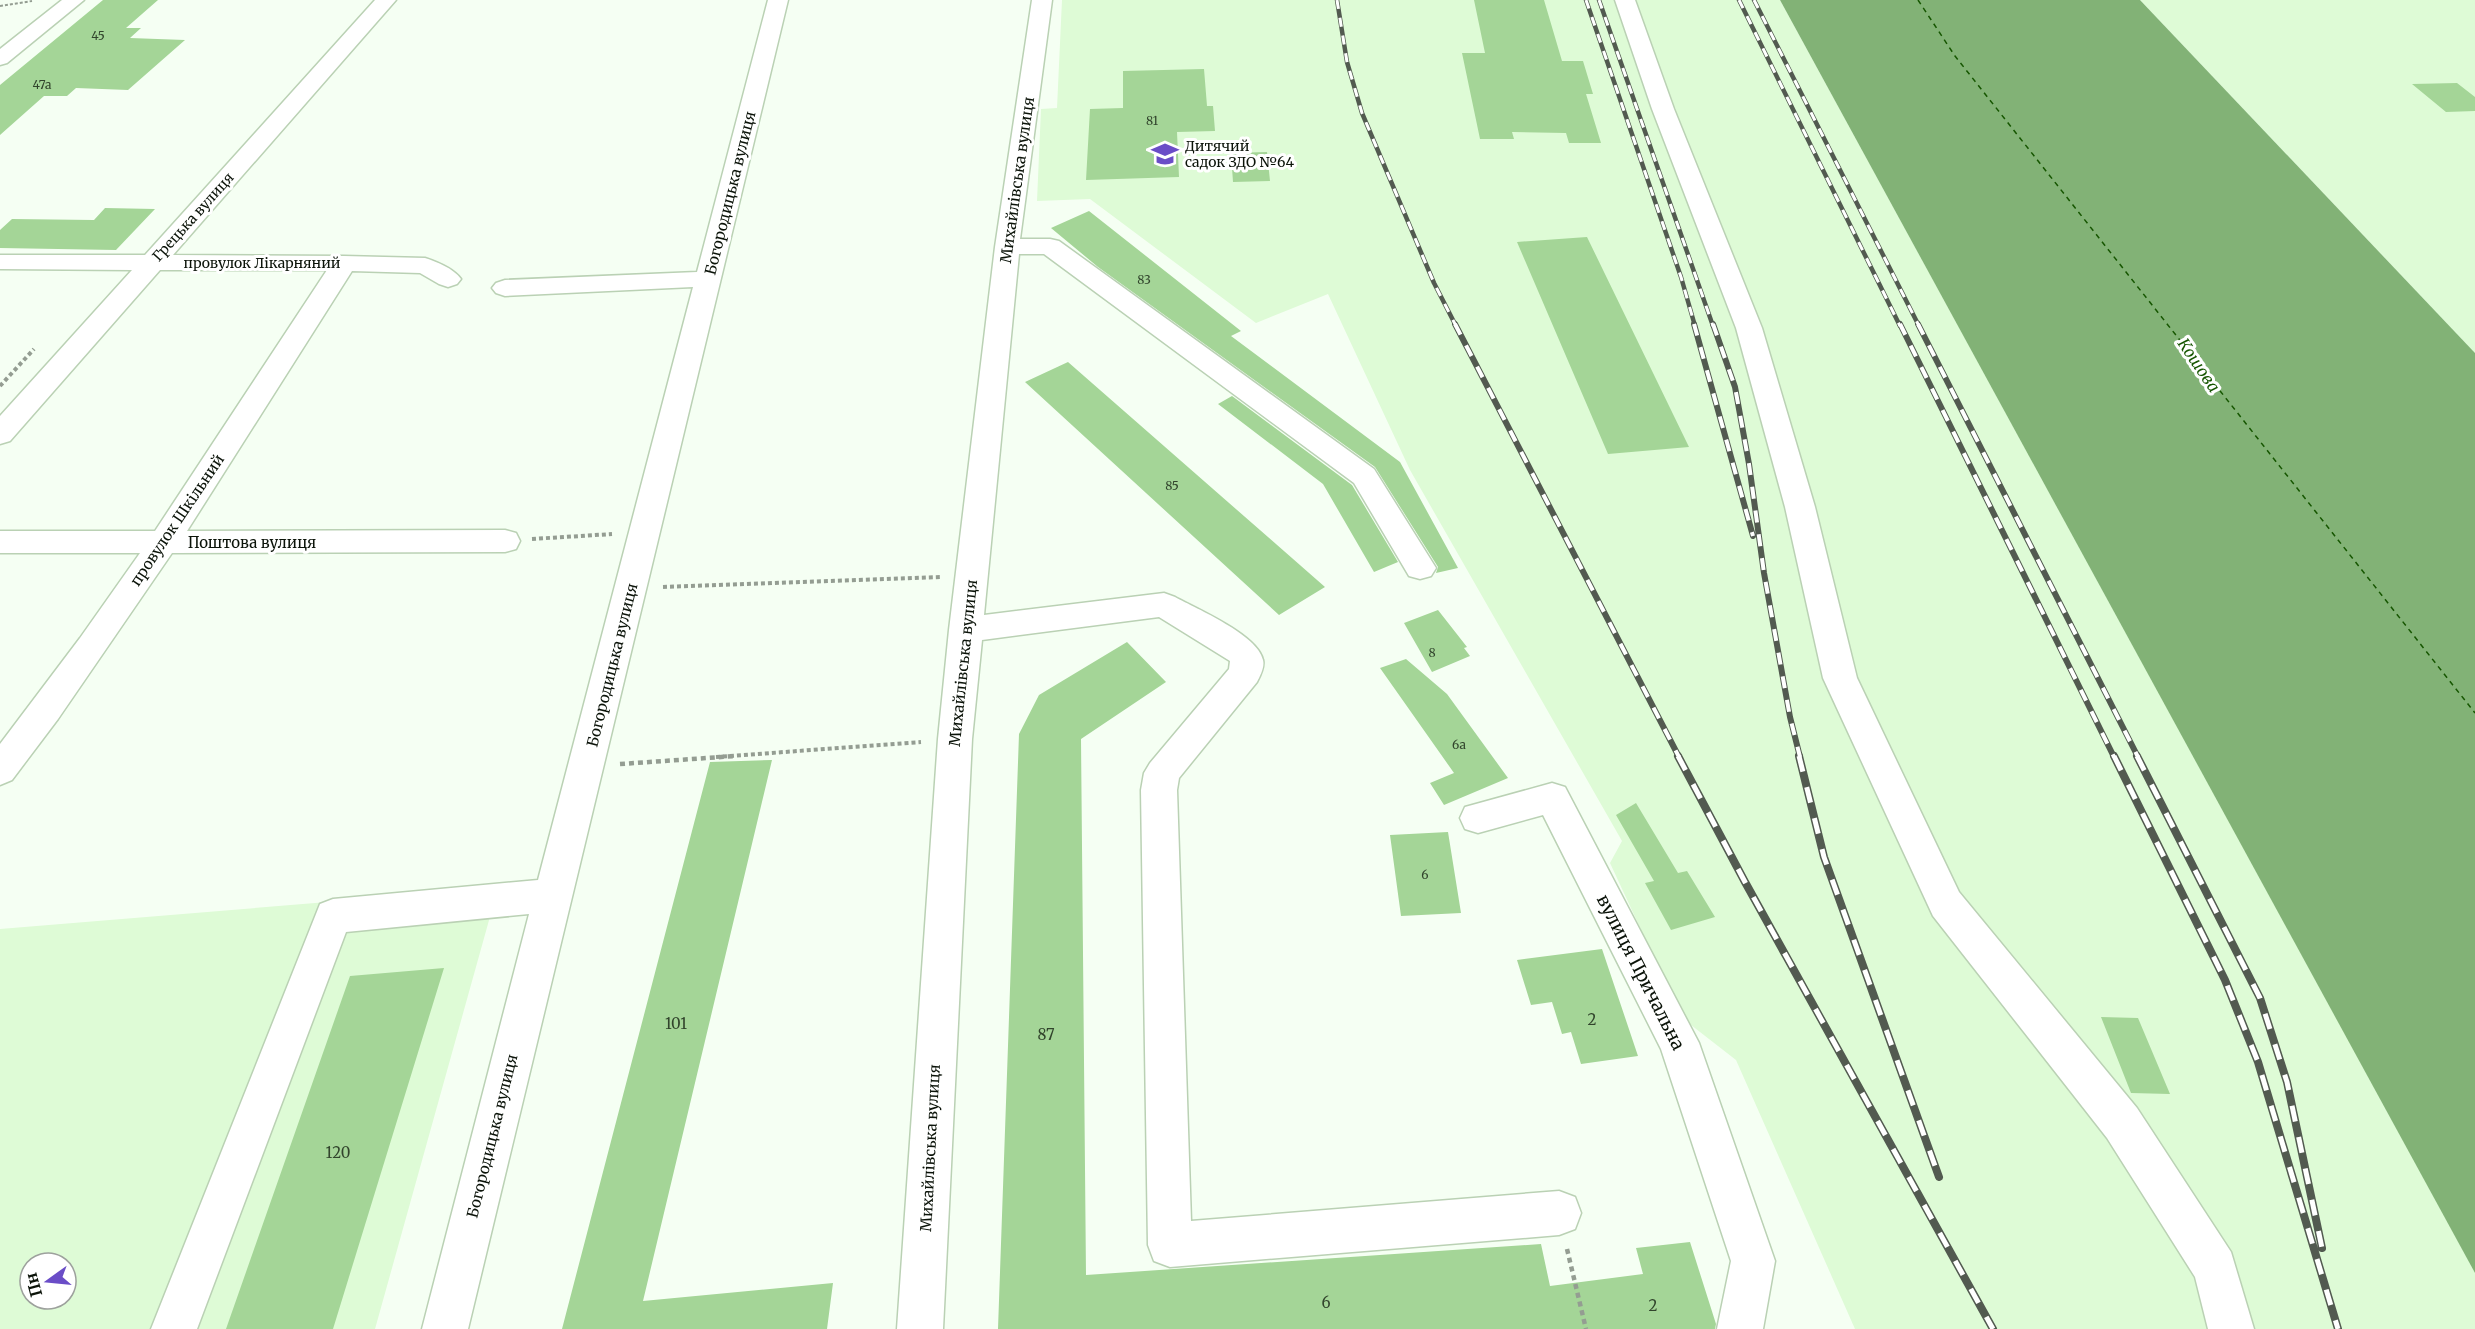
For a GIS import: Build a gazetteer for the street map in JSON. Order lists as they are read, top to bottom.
{
  "streets": {
    "street": [
      "Михайлівська вулиця",
      "Богородицька вулиця",
      "Грецька вулиця",
      "провулок Лікарняний",
      "провулок Шкільний",
      "Поштова вулиця",
      "вулиця Причальна"
    ]
  },
  "crossings": [
    ["Грецька вулиця", "провулок Лікарняний"],
    ["провулок Лікарняний", "провулок Шкільний"],
    ["провулок Шкільний", "Поштова вулиця"]
  ],
  "water": ["Кошова"],
  "places": {
    "school or university": ["Дитячий садок ЗДО №64"]
  },
  "house_numbers": [
    "45",
    "47а",
    "81",
    "83",
    "85",
    "8",
    "6а",
    "6",
    "2",
    "101",
    "87",
    "120",
    "6",
    "2"
  ],
  "north": "left"
}
